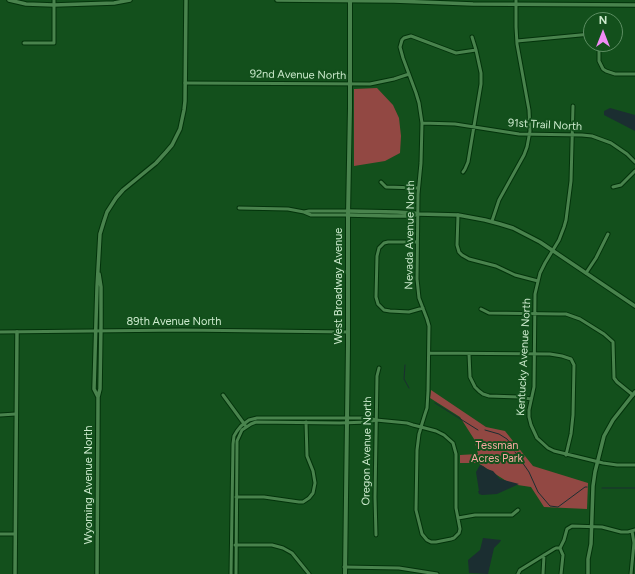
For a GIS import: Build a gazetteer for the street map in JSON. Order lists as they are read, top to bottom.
{
  "streets": {
    "main road": ["West Broadway Avenue"],
    "street": [
      "92nd Avenue North",
      "91st Trail North",
      "Nevada Avenue North",
      "89th Avenue North",
      "Kentucky Avenue North",
      "Oregon Avenue North",
      "Wyoming Avenue North"
    ]
  },
  "crossings": [
    ["92nd Avenue North", "Nevada Avenue North"],
    ["92nd Avenue North", "West Broadway Avenue"],
    ["92nd Avenue North", "Wyoming Avenue North"],
    ["91st Trail North", "Nevada Avenue North"],
    ["91st Trail North", "Kentucky Avenue North"],
    ["West Broadway Avenue", "89th Avenue North"],
    ["89th Avenue North", "Wyoming Avenue North"]
  ],
  "parks": ["Tessman Acres Park"],
  "north": "top"
}
